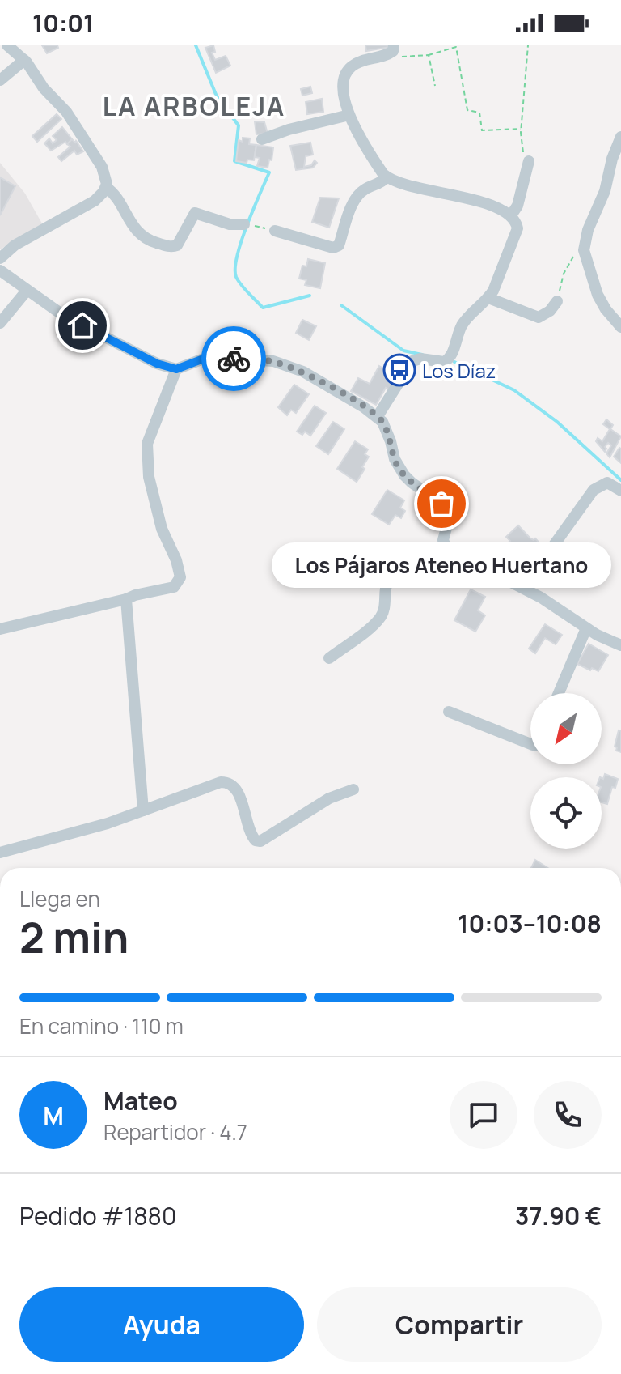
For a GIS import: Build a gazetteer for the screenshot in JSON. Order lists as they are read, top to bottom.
{
  "districts": ["LA ARBOLEJA"],
  "places": {
    "bus stop": ["Los Díaz"],
    "other": ["Los Pájaros Ateneo Huertano"]
  },
  "north": "bottom left",
  "page": {
    "status": "10:01",
    "bubble": "Los Pájaros Ateneo Huertano",
    "heading": ["2 min", "Llega en", "10:03–10:08"],
    "panel": [
      "Mateo",
      "Repartidor · 4.7",
      "Pedido #1880",
      "37.90 €"
    ],
    "bar": "En camino · 110 m",
    "round": "M",
    "buttons": ["Ayuda", "Compartir"]
  }
}
